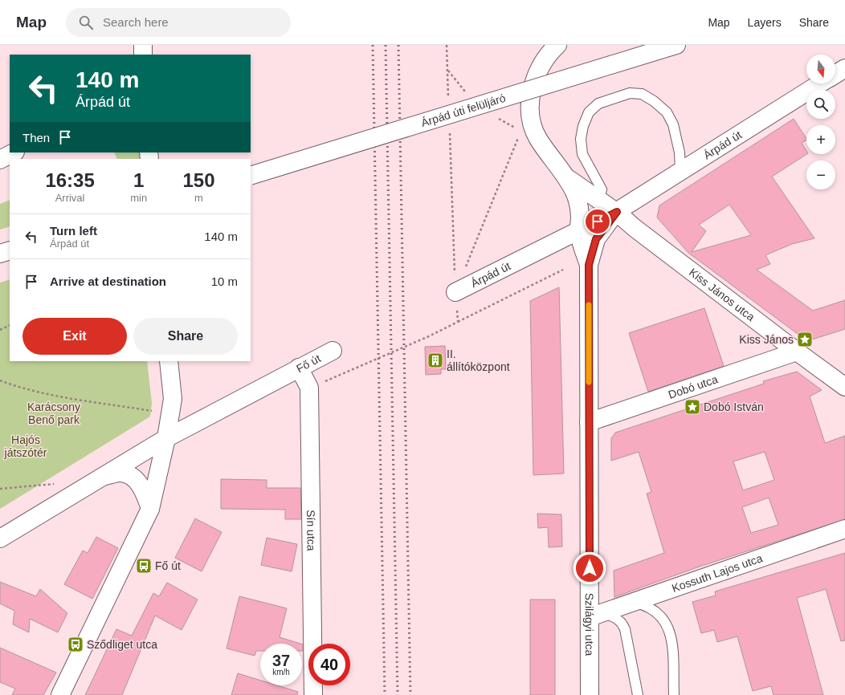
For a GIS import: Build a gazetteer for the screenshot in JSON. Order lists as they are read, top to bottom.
{
  "streets": {
    "street": [
      "Árpád úti felüljáró",
      "Árpád út",
      "Kiss János utca",
      "Fő út",
      "Dobó utca",
      "Sín utca",
      "Kossuth Lajos utca",
      "Szilágyi utca"
    ]
  },
  "crossings": [
    ["Árpád út", "Kiss János utca"],
    ["Árpád út", "Szilágyi utca"],
    ["Kiss János utca", "Dobó utca"],
    ["Kiss János utca", "Szilágyi utca"],
    ["Fő út", "Sín utca"],
    ["Dobó utca", "Szilágyi utca"],
    ["Kossuth Lajos utca", "Szilágyi utca"]
  ],
  "parks": ["Karácsony Benő park", "Hajós játszótér"],
  "places": {
    "place": ["Kiss János", "Dobó István"],
    "building": ["II. állítóközpont"],
    "bus stop": ["Fő út", "Sződliget utca"]
  },
  "north": "bottom",
  "page": {
    "header": "Map",
    "search": "Search here",
    "nav": ["Map", "Layers", "Share"],
    "map_buttons": ["+", "−"],
    "turn": ["140 m", "Árpád út"],
    "then": "Then",
    "eta": [
      "16:35",
      "Arrival",
      "1",
      "min",
      "150",
      "m"
    ],
    "list": [
      {
        "name": "Turn left",
        "note": "Árpád út",
        "value": "140 m"
      },
      {
        "name": "Arrive at destination",
        "value": "10 m"
      }
    ],
    "buttons": ["Exit", "Share"],
    "speed": "37 km/h",
    "limit": "40"
  }
}
